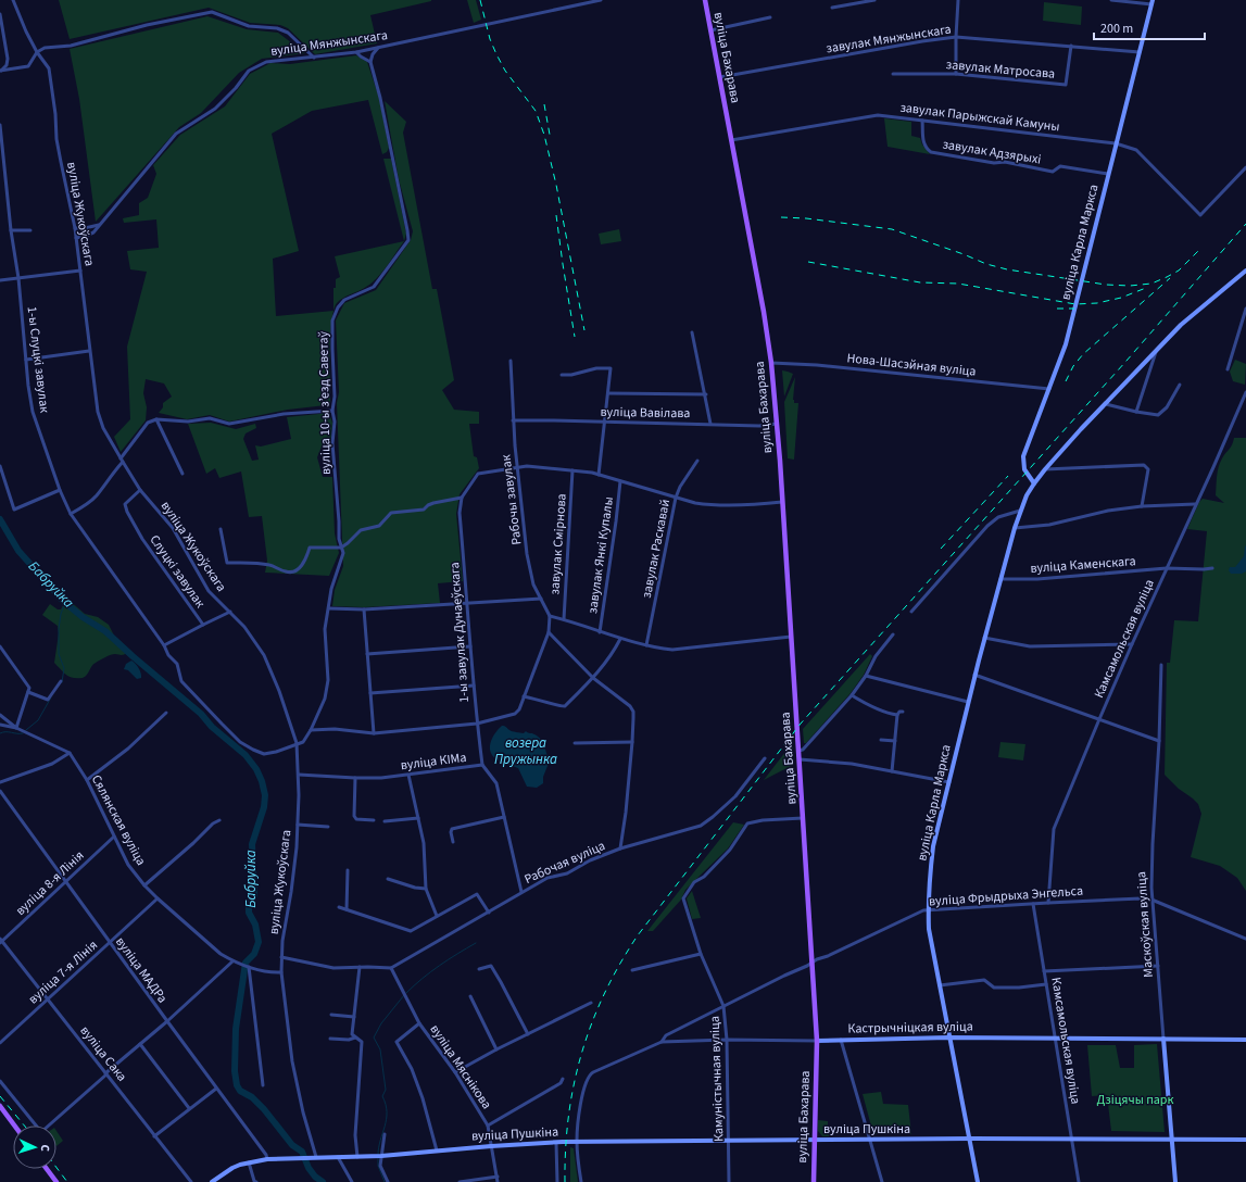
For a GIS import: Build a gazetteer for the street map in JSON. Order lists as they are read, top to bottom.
{
  "streets": {
    "main road": [
      "вуліца Бахарава",
      "вуліца Карла Маркса",
      "Маскоўская вуліца",
      "Кастрычніцкая вуліца",
      "вуліца Пушкіна"
    ],
    "street": [
      "завулак Мянжынскага",
      "вуліца Мянжынскага",
      "завулак Матросава",
      "завулак Парыжскай Камуны",
      "завулак Адзярыхі",
      "вуліца Жукоўскага",
      "1-ы Слуцкі завулак",
      "Нова-Шасэйная вуліца",
      "вуліца 10-ы зʼезд Саветаў",
      "вуліца Вавілава",
      "Рабочы завулак",
      "завулак Смірнова",
      "завулак Раскавай",
      "завулак Янкі Купалы",
      "вуліца Каменскага",
      "Слуцкі завулак",
      "1-ы завулак Дунаеўскага",
      "Камсамольская вуліца",
      "вуліца КІМа",
      "Сялянская вуліца",
      "Рабочая вуліца",
      "вуліца 8-я Лінія",
      "вуліца Фрыдрыха Энгельса",
      "вуліца МАДРа",
      "вуліца 7-я Лінія",
      "вуліца Сака",
      "вуліца Мяснікова",
      "Камуністычная вуліца"
    ]
  },
  "crossings": [
    ["завулак Мянжынскага", "вуліца Бахарава"],
    ["завулак Мянжынскага", "завулак Матросава"],
    ["завулак Мянжынскага", "вуліца Карла Маркса"],
    ["вуліца Мянжынскага", "вуліца Жукоўскага"],
    ["вуліца Бахарава", "завулак Парыжскай Камуны"],
    ["вуліца Бахарава", "Нова-Шасэйная вуліца"],
    ["вуліца Бахарава", "вуліца Вавілава"],
    ["вуліца Бахарава", "вуліца Фрыдрыха Энгельса"],
    ["вуліца Бахарава", "Кастрычніцкая вуліца"],
    ["вуліца Бахарава", "Камуністычная вуліца"],
    ["вуліца Бахарава", "вуліца Пушкіна"],
    ["завулак Парыжскай Камуны", "завулак Адзярыхі"],
    ["завулак Парыжскай Камуны", "вуліца Карла Маркса"],
    ["завулак Адзярыхі", "вуліца Карла Маркса"],
    ["вуліца Жукоўскага", "вуліца 10-ы зʼезд Саветаў"],
    ["вуліца Жукоўскага", "Слуцкі завулак"],
    ["вуліца Жукоўскага", "вуліца КІМа"],
    ["вуліца Жукоўскага", "Сялянская вуліца"],
    ["вуліца Жукоўскага", "вуліца Пушкіна"],
    ["вуліца Карла Маркса", "Нова-Шасэйная вуліца"],
    ["вуліца Карла Маркса", "вуліца Каменскага"],
    ["вуліца Карла Маркса", "вуліца Фрыдрыха Энгельса"],
    ["вуліца Карла Маркса", "Кастрычніцкая вуліца"],
    ["вуліца Карла Маркса", "вуліца Пушкіна"],
    ["1-ы Слуцкі завулак", "Слуцкі завулак"],
    ["вуліца 10-ы зʼезд Саветаў", "Рабочы завулак"],
    ["вуліца Вавілава", "Рабочы завулак"],
    ["Рабочы завулак", "1-ы завулак Дунаеўскага"],
    ["вуліца Каменскага", "Камсамольская вуліца"],
    ["1-ы завулак Дунаеўскага", "вуліца КІМа"],
    ["Камсамольская вуліца", "вуліца Фрыдрыха Энгельса"],
    ["Камсамольская вуліца", "Кастрычніцкая вуліца"],
    ["Камсамольская вуліца", "вуліца Пушкіна"],
    ["вуліца КІМа", "Рабочая вуліца"],
    ["Сялянская вуліца", "вуліца 8-я Лінія"],
    ["Сялянская вуліца", "вуліца 7-я Лінія"],
    ["Рабочая вуліца", "вуліца Мяснікова"],
    ["вуліца 8-я Лінія", "вуліца МАДРа"],
    ["вуліца 8-я Лінія", "вуліца Сака"],
    ["вуліца Фрыдрыха Энгельса", "Маскоўская вуліца"],
    ["вуліца Фрыдрыха Энгельса", "Кастрычніцкая вуліца"],
    ["вуліца Фрыдрыха Энгельса", "Камуністычная вуліца"],
    ["Маскоўская вуліца", "Кастрычніцкая вуліца"],
    ["Маскоўская вуліца", "вуліца Пушкіна"],
    ["вуліца МАДРа", "вуліца 7-я Лінія"],
    ["вуліца МАДРа", "вуліца Пушкіна"],
    ["вуліца 7-я Лінія", "вуліца Сака"],
    ["Кастрычніцкая вуліца", "Камуністычная вуліца"],
    ["Кастрычніцкая вуліца", "вуліца Пушкіна"],
    ["вуліца Мяснікова", "вуліца Пушкіна"],
    ["Камуністычная вуліца", "вуліца Пушкіна"]
  ],
  "water": ["Бабруйка", "возера Пружынка"],
  "parks": ["Дзіцячы парк"],
  "scale_bar": "200 m",
  "north": "right"
}
